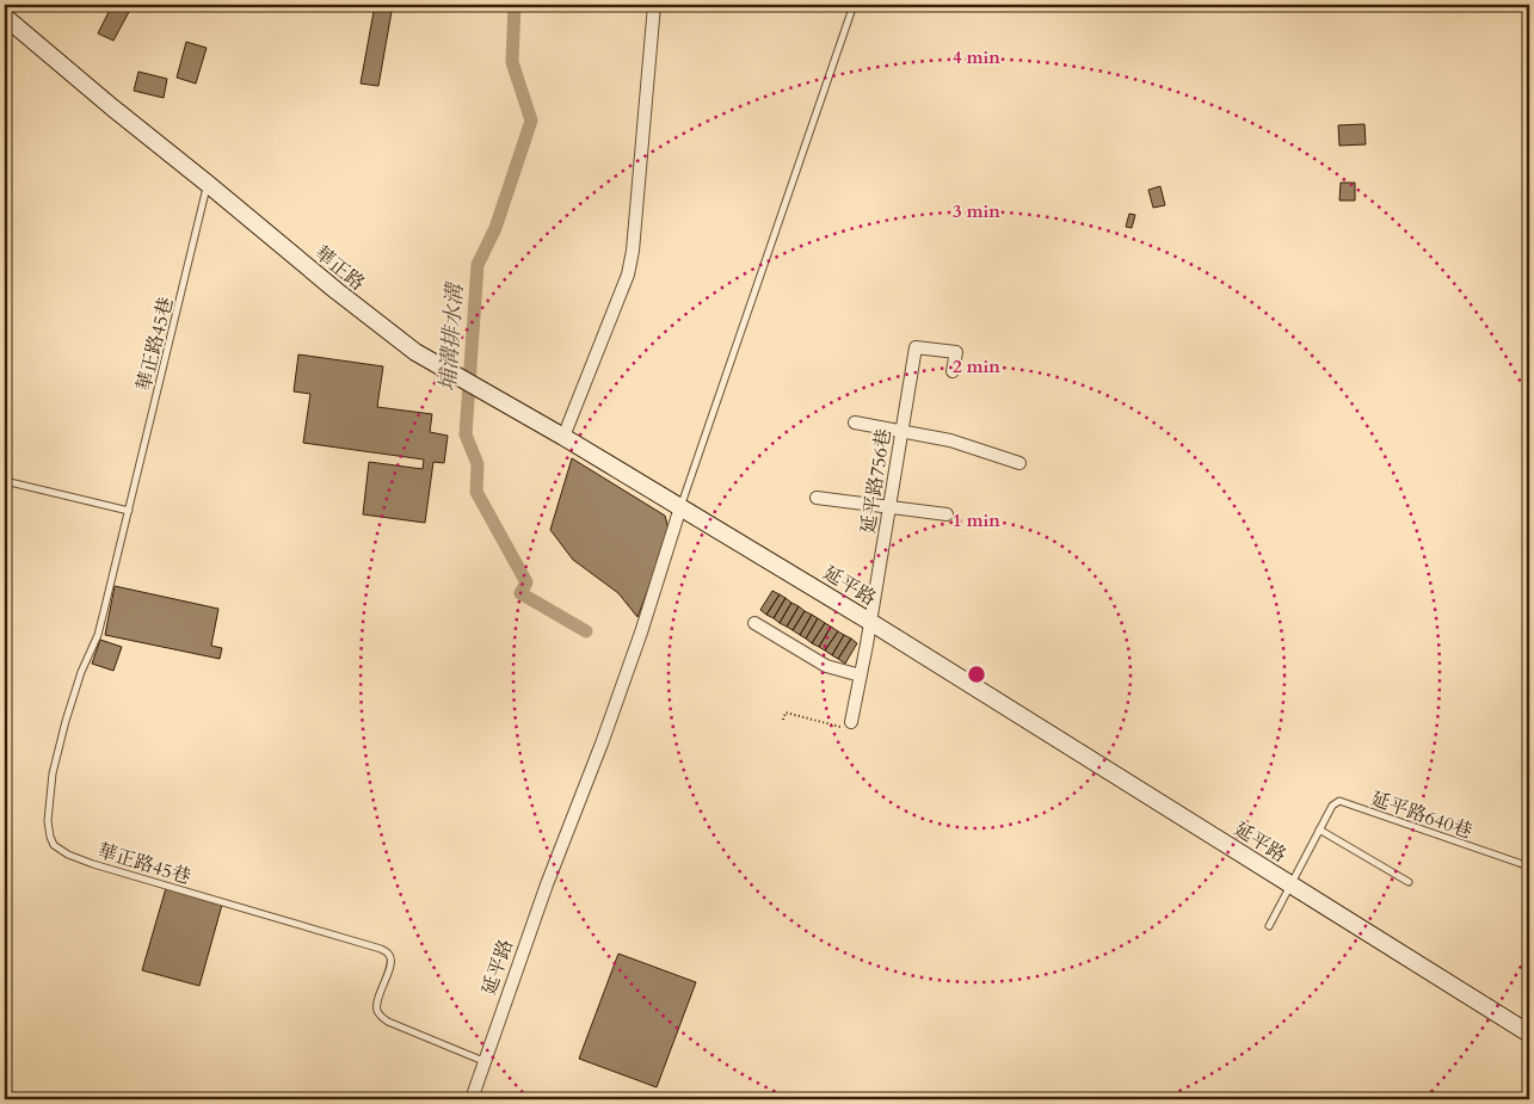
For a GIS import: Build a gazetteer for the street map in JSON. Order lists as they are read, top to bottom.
{
  "streets": {
    "street": ["華正路", "延平路756巷", "延平路"],
    "lane": ["華正路45巷", "延平路640巷"]
  },
  "crossings": [
    ["華正路", "華正路45巷"],
    ["華正路", "延平路"],
    ["華正路45巷", "延平路"],
    ["延平路756巷", "延平路"],
    ["延平路", "延平路640巷"]
  ],
  "water": ["埔溝排水溝"],
  "rings": [
    "4 min",
    "3 min",
    "2 min",
    "1 min"
  ]
}
